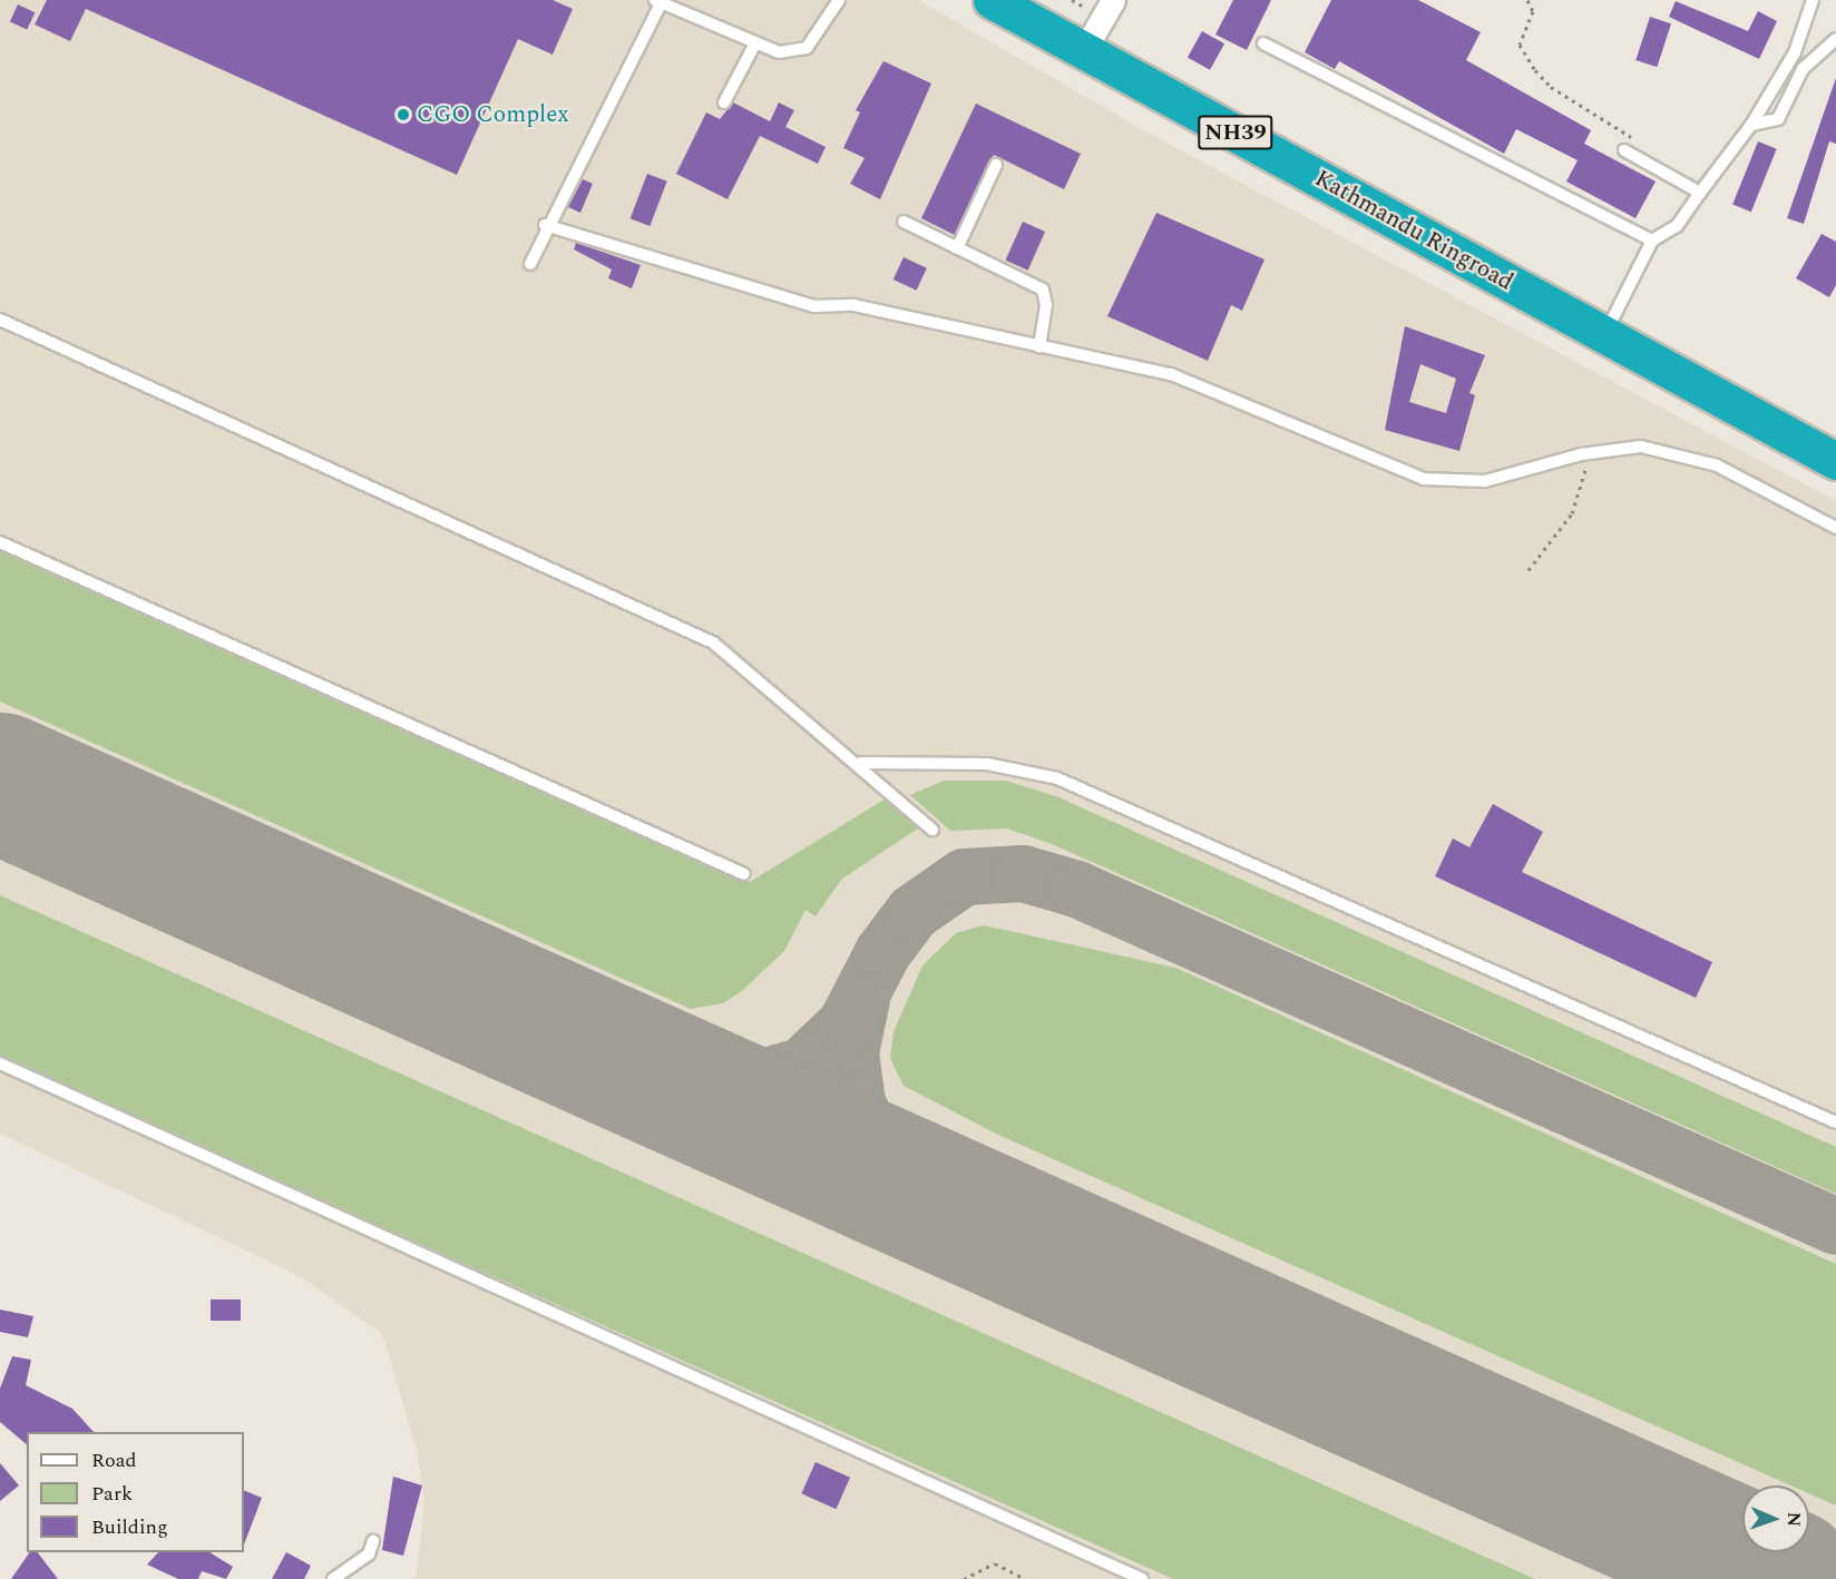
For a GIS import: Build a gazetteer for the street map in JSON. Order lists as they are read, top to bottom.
{
  "streets": {
    "highway": ["NH39", "Kathmandu Ringroad"]
  },
  "places": ["CGO Complex"],
  "legend": ["Road", "Park", "Building"],
  "north": "right"
}
